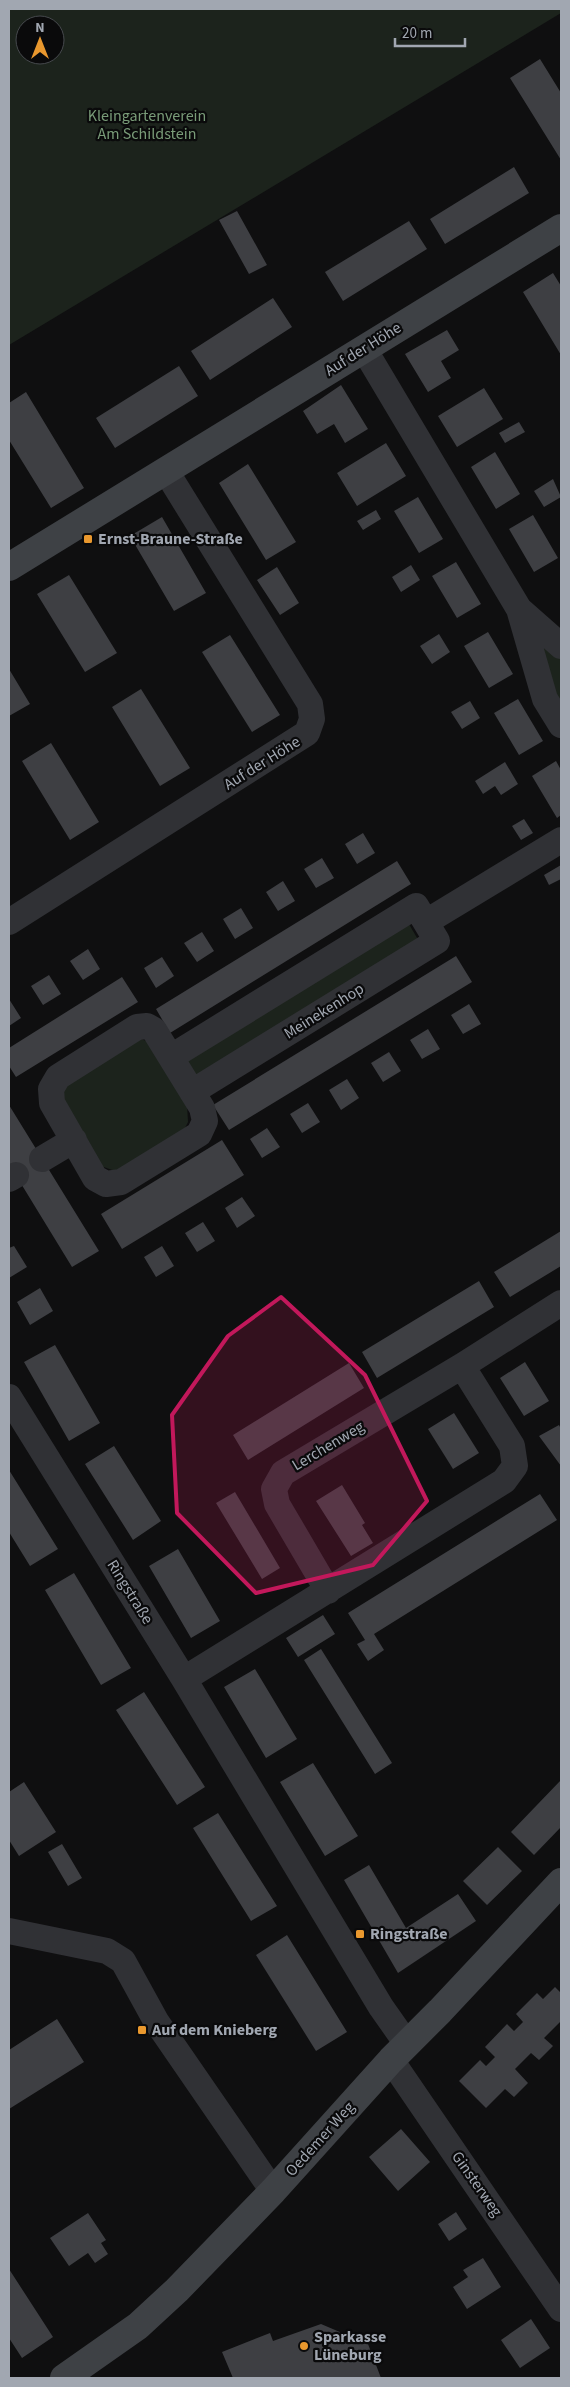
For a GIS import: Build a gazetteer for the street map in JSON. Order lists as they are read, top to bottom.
{
  "streets": {
    "street": [
      "Auf der Höhe",
      "Meinekenhop",
      "Lerchenweg",
      "Ringstraße",
      "Oedemer Weg",
      "Ginsterweg"
    ]
  },
  "crossings": [
    ["Ringstraße", "Oedemer Weg"],
    ["Ringstraße", "Ginsterweg"],
    ["Oedemer Weg", "Ginsterweg"]
  ],
  "parks": ["Kleingartenverein Am Schildstein"],
  "places": {
    "transit": ["Ernst-Braune-Straße", "Ringstraße", "Auf dem Knieberg"],
    "other": ["Sparkasse Lüneburg"]
  },
  "scale_bar": "20 m",
  "north": "top"
}
